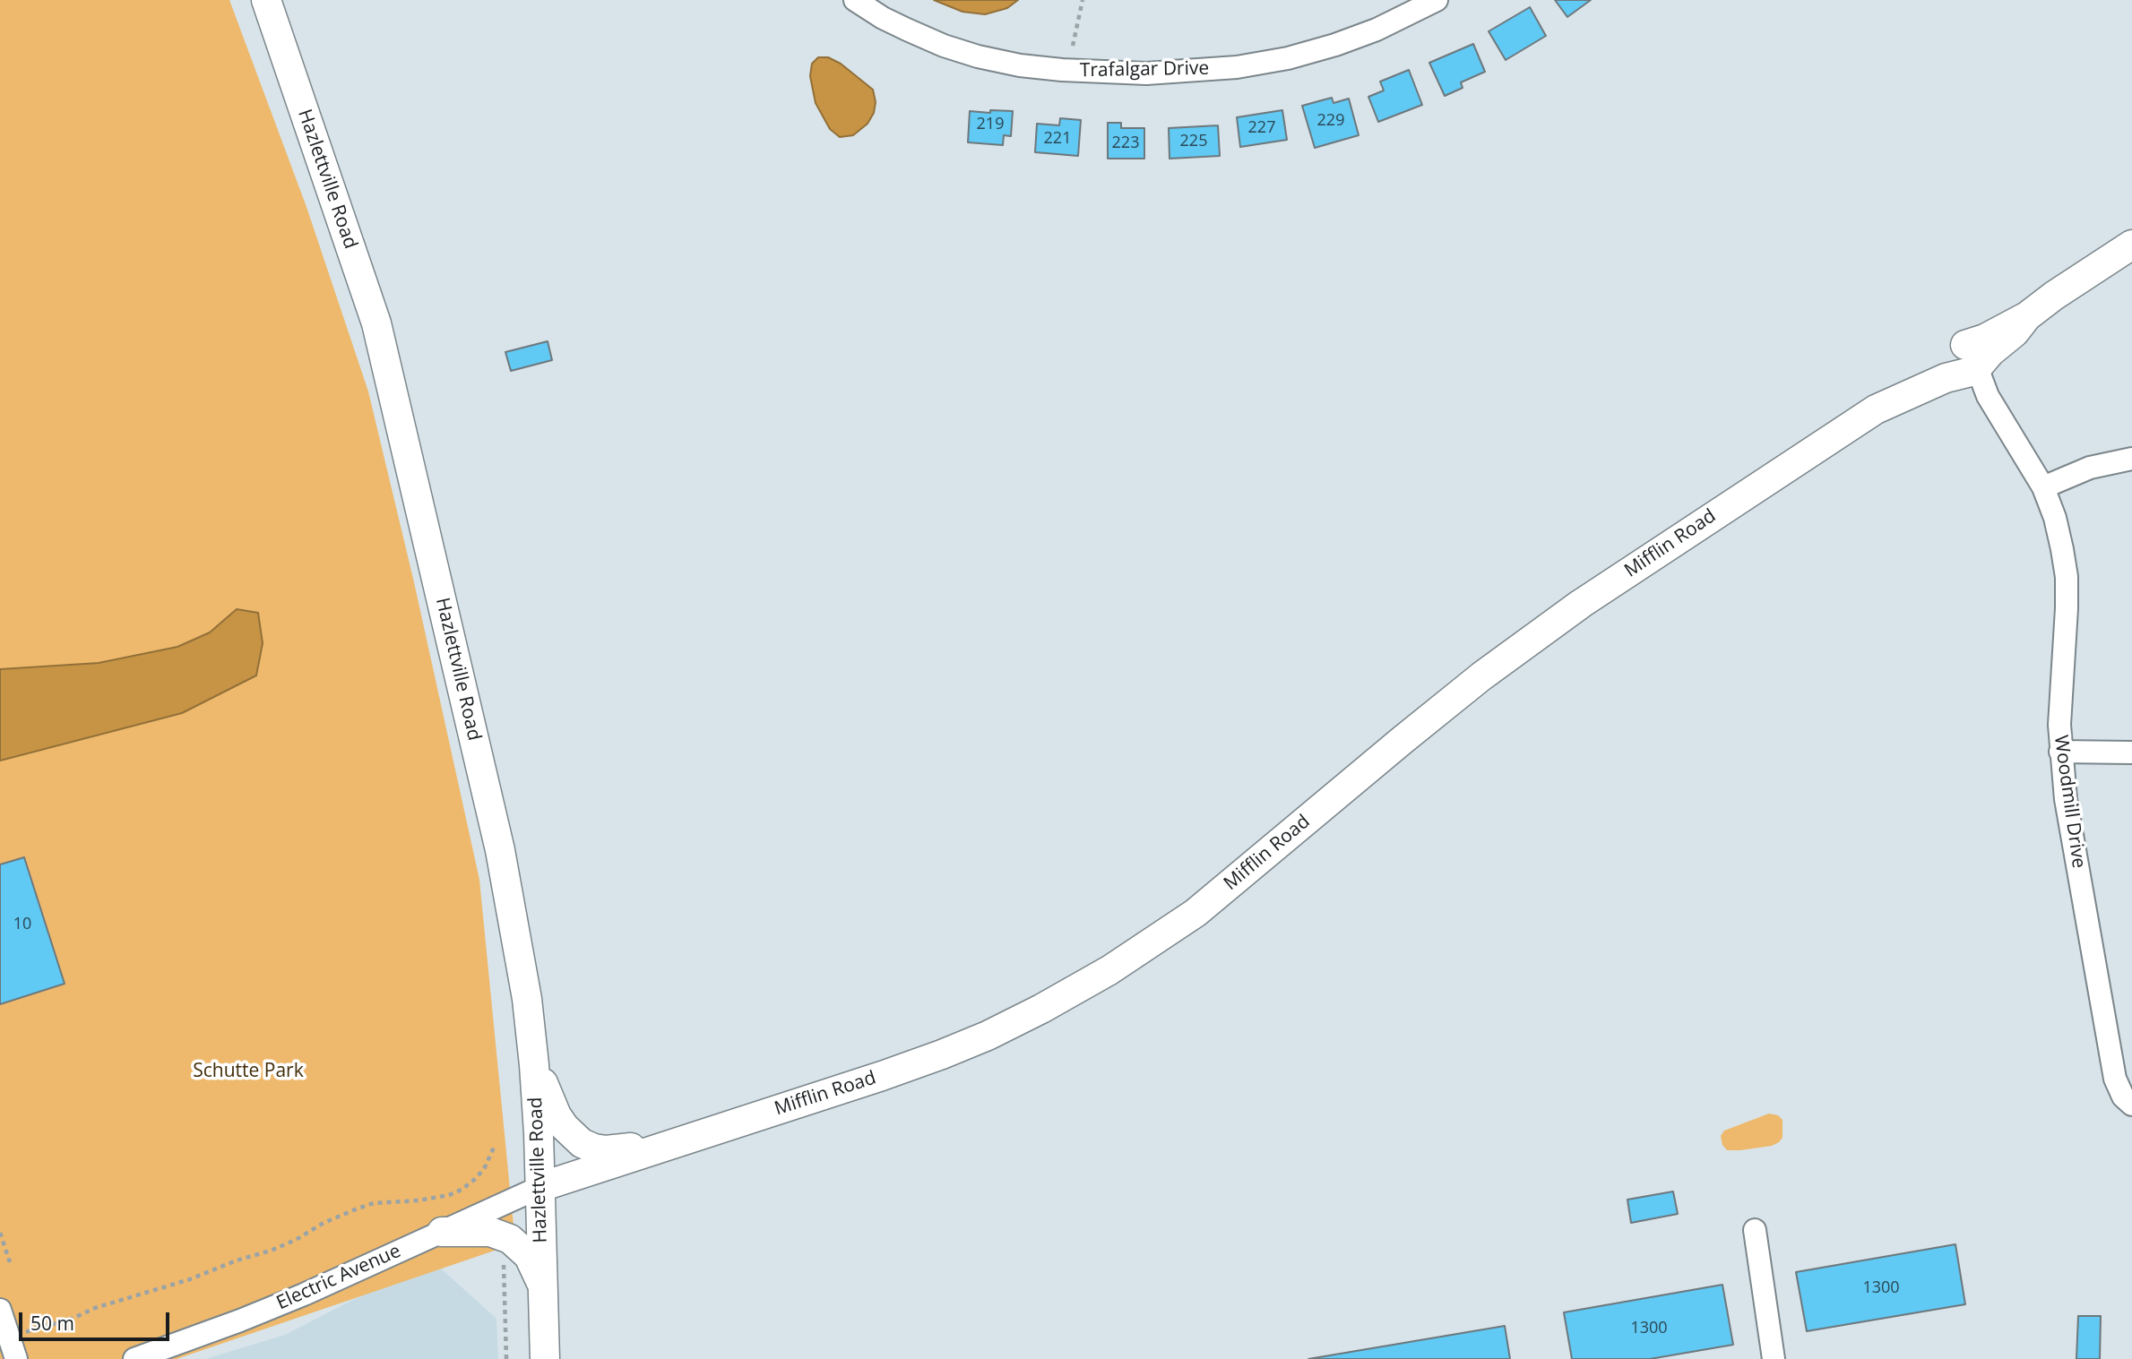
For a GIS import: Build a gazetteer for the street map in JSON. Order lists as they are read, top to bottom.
{
  "streets": {
    "main road": ["Hazlettville Road", "Mifflin Road"],
    "street": ["Trafalgar Drive", "Woodmill Drive", "Electric Avenue"]
  },
  "crossings": [
    ["Hazlettville Road", "Mifflin Road"],
    ["Hazlettville Road", "Electric Avenue"],
    ["Mifflin Road", "Woodmill Drive"],
    ["Mifflin Road", "Electric Avenue"]
  ],
  "parks": ["Schutte Park"],
  "house_numbers": [
    "229",
    "219",
    "227",
    "221",
    "225",
    "223",
    "10",
    "1300",
    "1300"
  ],
  "scale_bar": "50 m"
}
